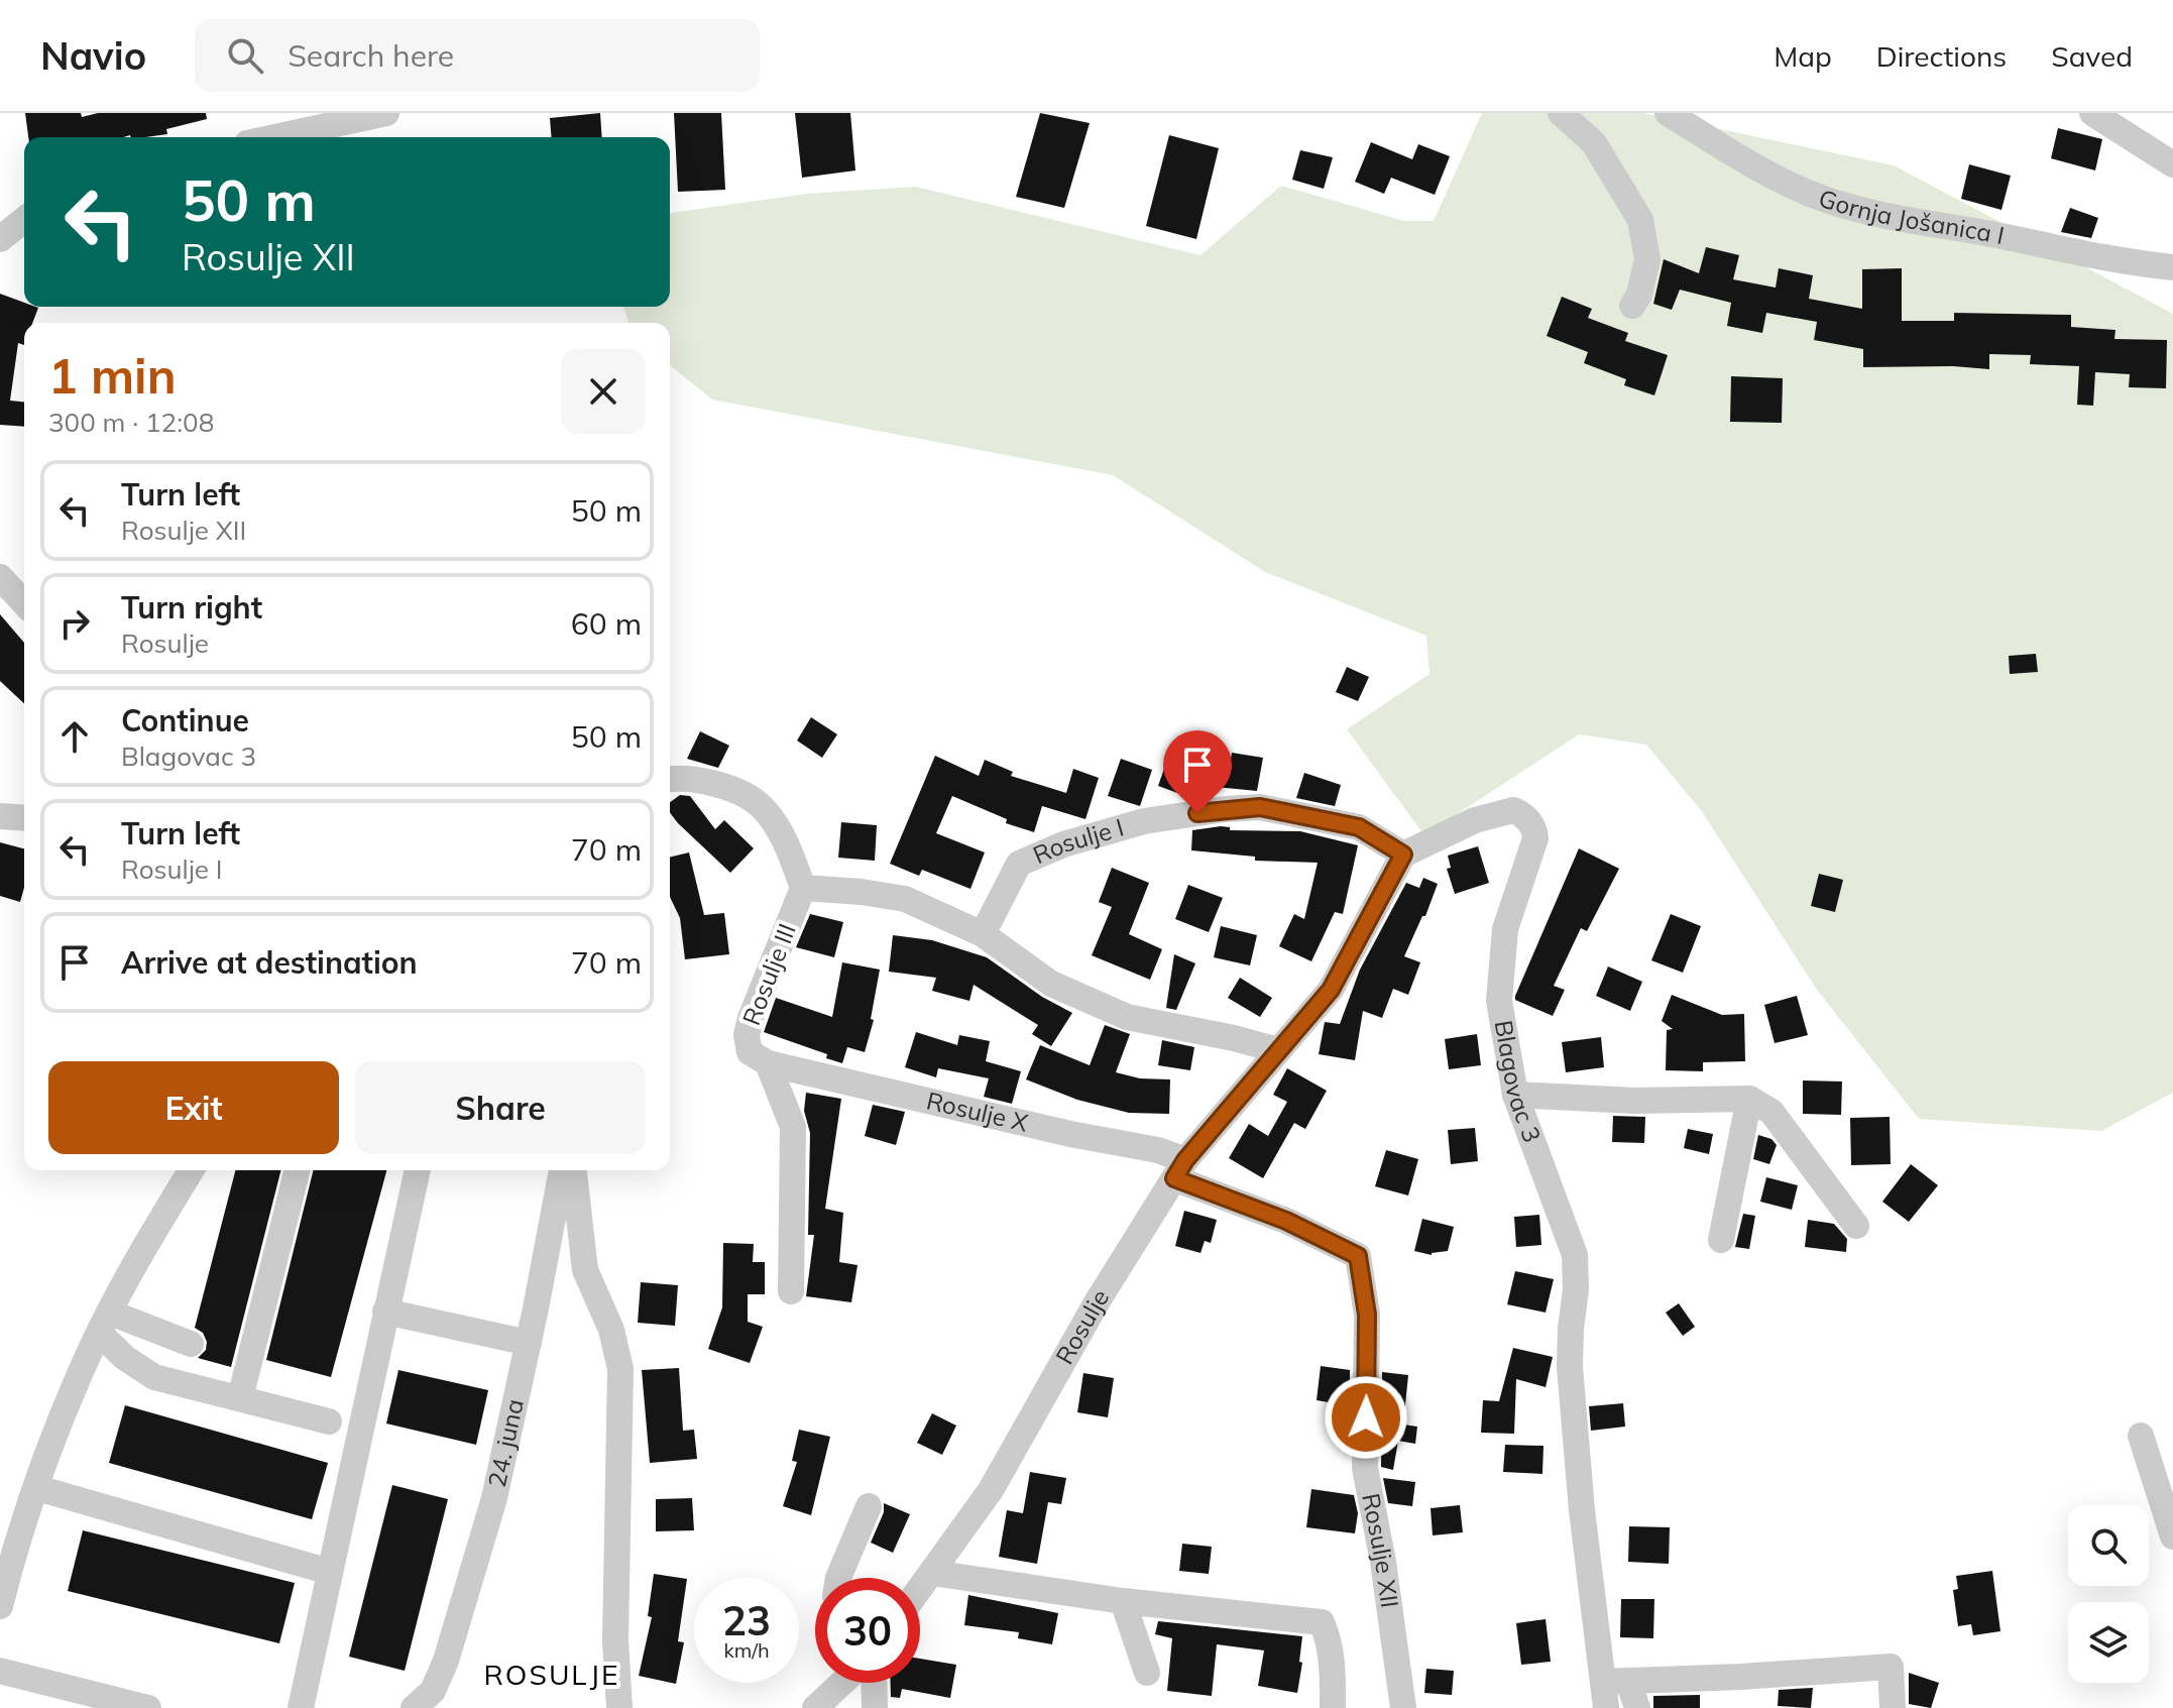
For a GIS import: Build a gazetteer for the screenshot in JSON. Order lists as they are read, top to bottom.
{
  "streets": {
    "street": [
      "Gornja Jošanica I",
      "Rosulje I",
      "Rosulje III",
      "Blagovac 3",
      "Rosulje X",
      "Rosulje",
      "24. juna",
      "Rosulje XII"
    ]
  },
  "crossings": [
    ["Rosulje I", "Blagovac 3"],
    ["Rosulje III", "Rosulje X"],
    ["Rosulje X", "Rosulje"],
    ["Rosulje X", "Rosulje XII"],
    ["Rosulje", "Rosulje XII"]
  ],
  "districts": ["ROSULJE"],
  "page": {
    "header": "Navio",
    "search": "Search here",
    "nav": ["Map", "Directions", "Saved"],
    "turn": ["50 m", "Rosulje XII"],
    "heading": ["1 min", "300 m · 12:08"],
    "list": [
      {
        "name": "Turn left",
        "note": "Rosulje XII",
        "value": "50 m"
      },
      {
        "name": "Turn right",
        "note": "Rosulje",
        "value": "60 m"
      },
      {
        "name": "Continue",
        "note": "Blagovac 3",
        "value": "50 m"
      },
      {
        "name": "Turn left",
        "note": "Rosulje I",
        "value": "70 m"
      },
      {
        "name": "Arrive at destination",
        "value": "70 m"
      }
    ],
    "buttons": ["Exit", "Share"],
    "speed": "23 km/h",
    "limit": "30"
  }
}
